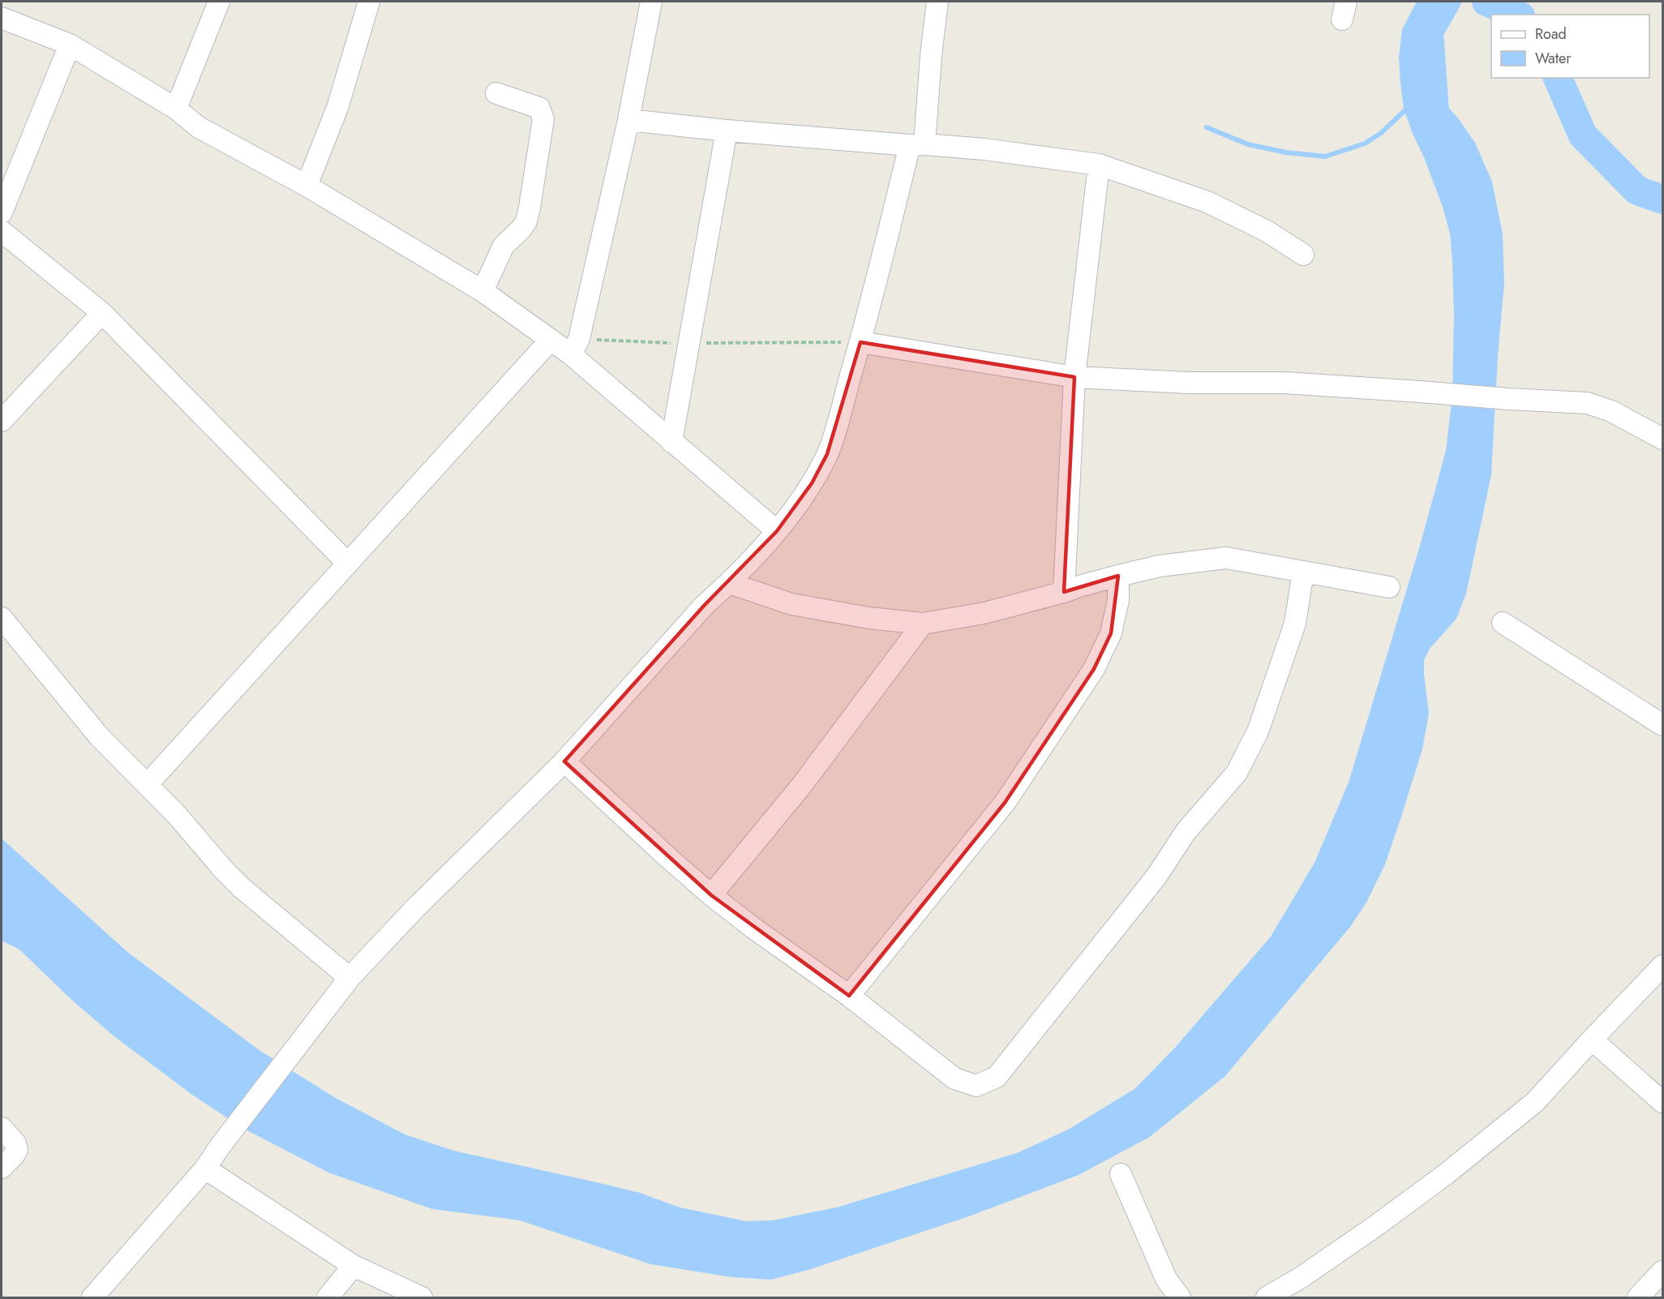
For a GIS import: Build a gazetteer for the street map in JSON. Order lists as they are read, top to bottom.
{
  "legend": ["Road", "Water"]
}
